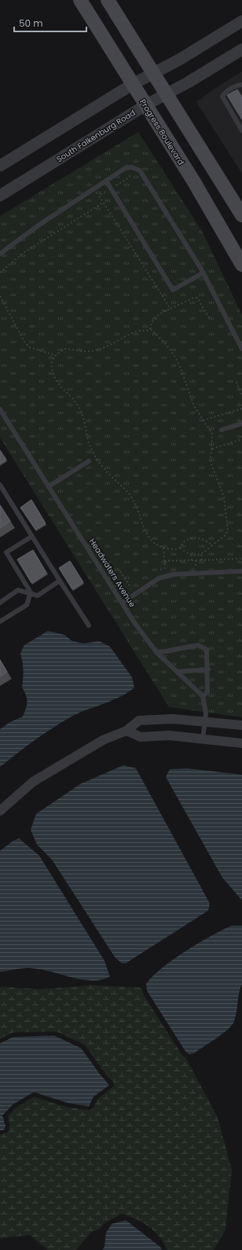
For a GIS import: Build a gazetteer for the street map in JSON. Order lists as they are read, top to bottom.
{
  "streets": {
    "main road": ["Progress Boulevard"],
    "street": ["South Falkenburg Road"],
    "lane": ["Headwaters Avenue"]
  },
  "crossings": [
    ["Progress Boulevard", "South Falkenburg Road"]
  ],
  "scale_bar": "50 m"
}
